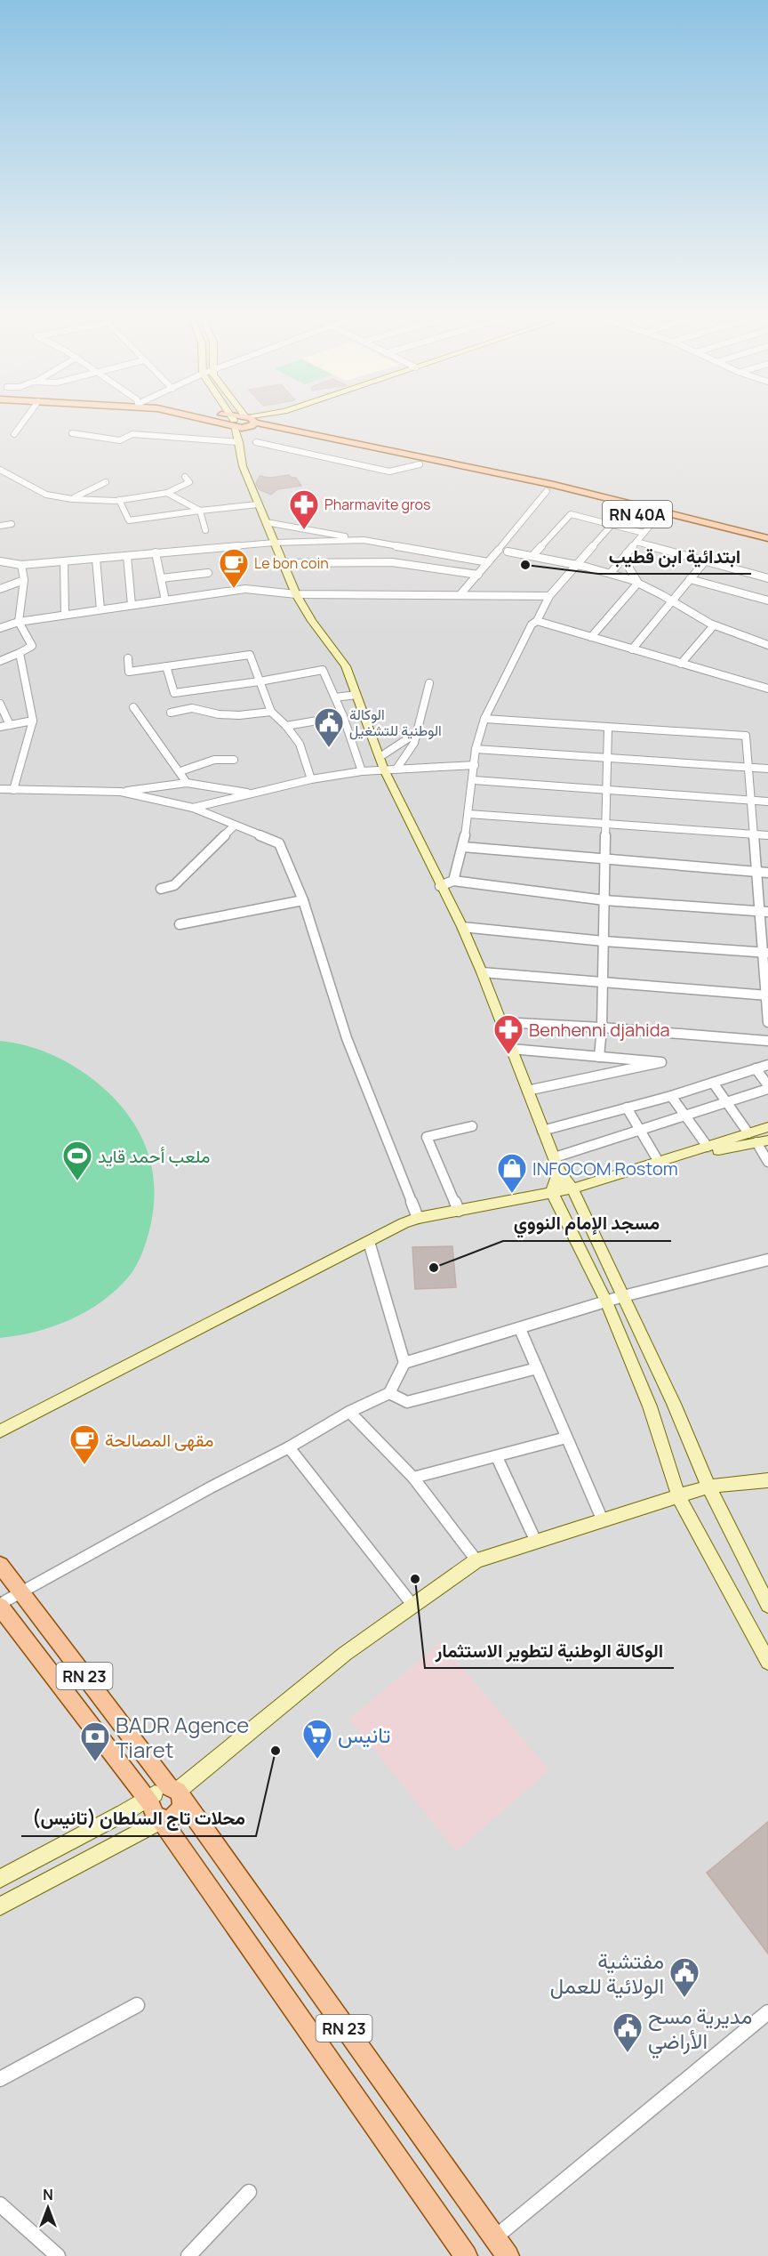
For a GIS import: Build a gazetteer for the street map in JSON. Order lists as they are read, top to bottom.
{
  "streets": {
    "main road": ["RN 40A", "RN 23"]
  },
  "places": {
    "pharmacy": ["Pharmavite gros", "Benhenni djahida"],
    "other": [
      "ابتدائية ابن قطيب",
      "مسجد الإمام النووي",
      "الوكالة الوطنية لتطوير الاستثمار",
      "محلات تاج السلطان (تانيس)"
    ],
    "cafe": ["Le bon coin", "مقهى المصالحة"],
    "public building": ["الوكالة الوطنية للتشغيل", "مفتشية الولائية للعمل", "مديرية مسح الأراضي"],
    "sports": ["ملعب أحمد قايد"],
    "shop": ["INFOCOM Rostom"],
    "supermarket": ["تانيس"],
    "bank": ["BADR Agence Tiaret"]
  },
  "north": "top"
}
